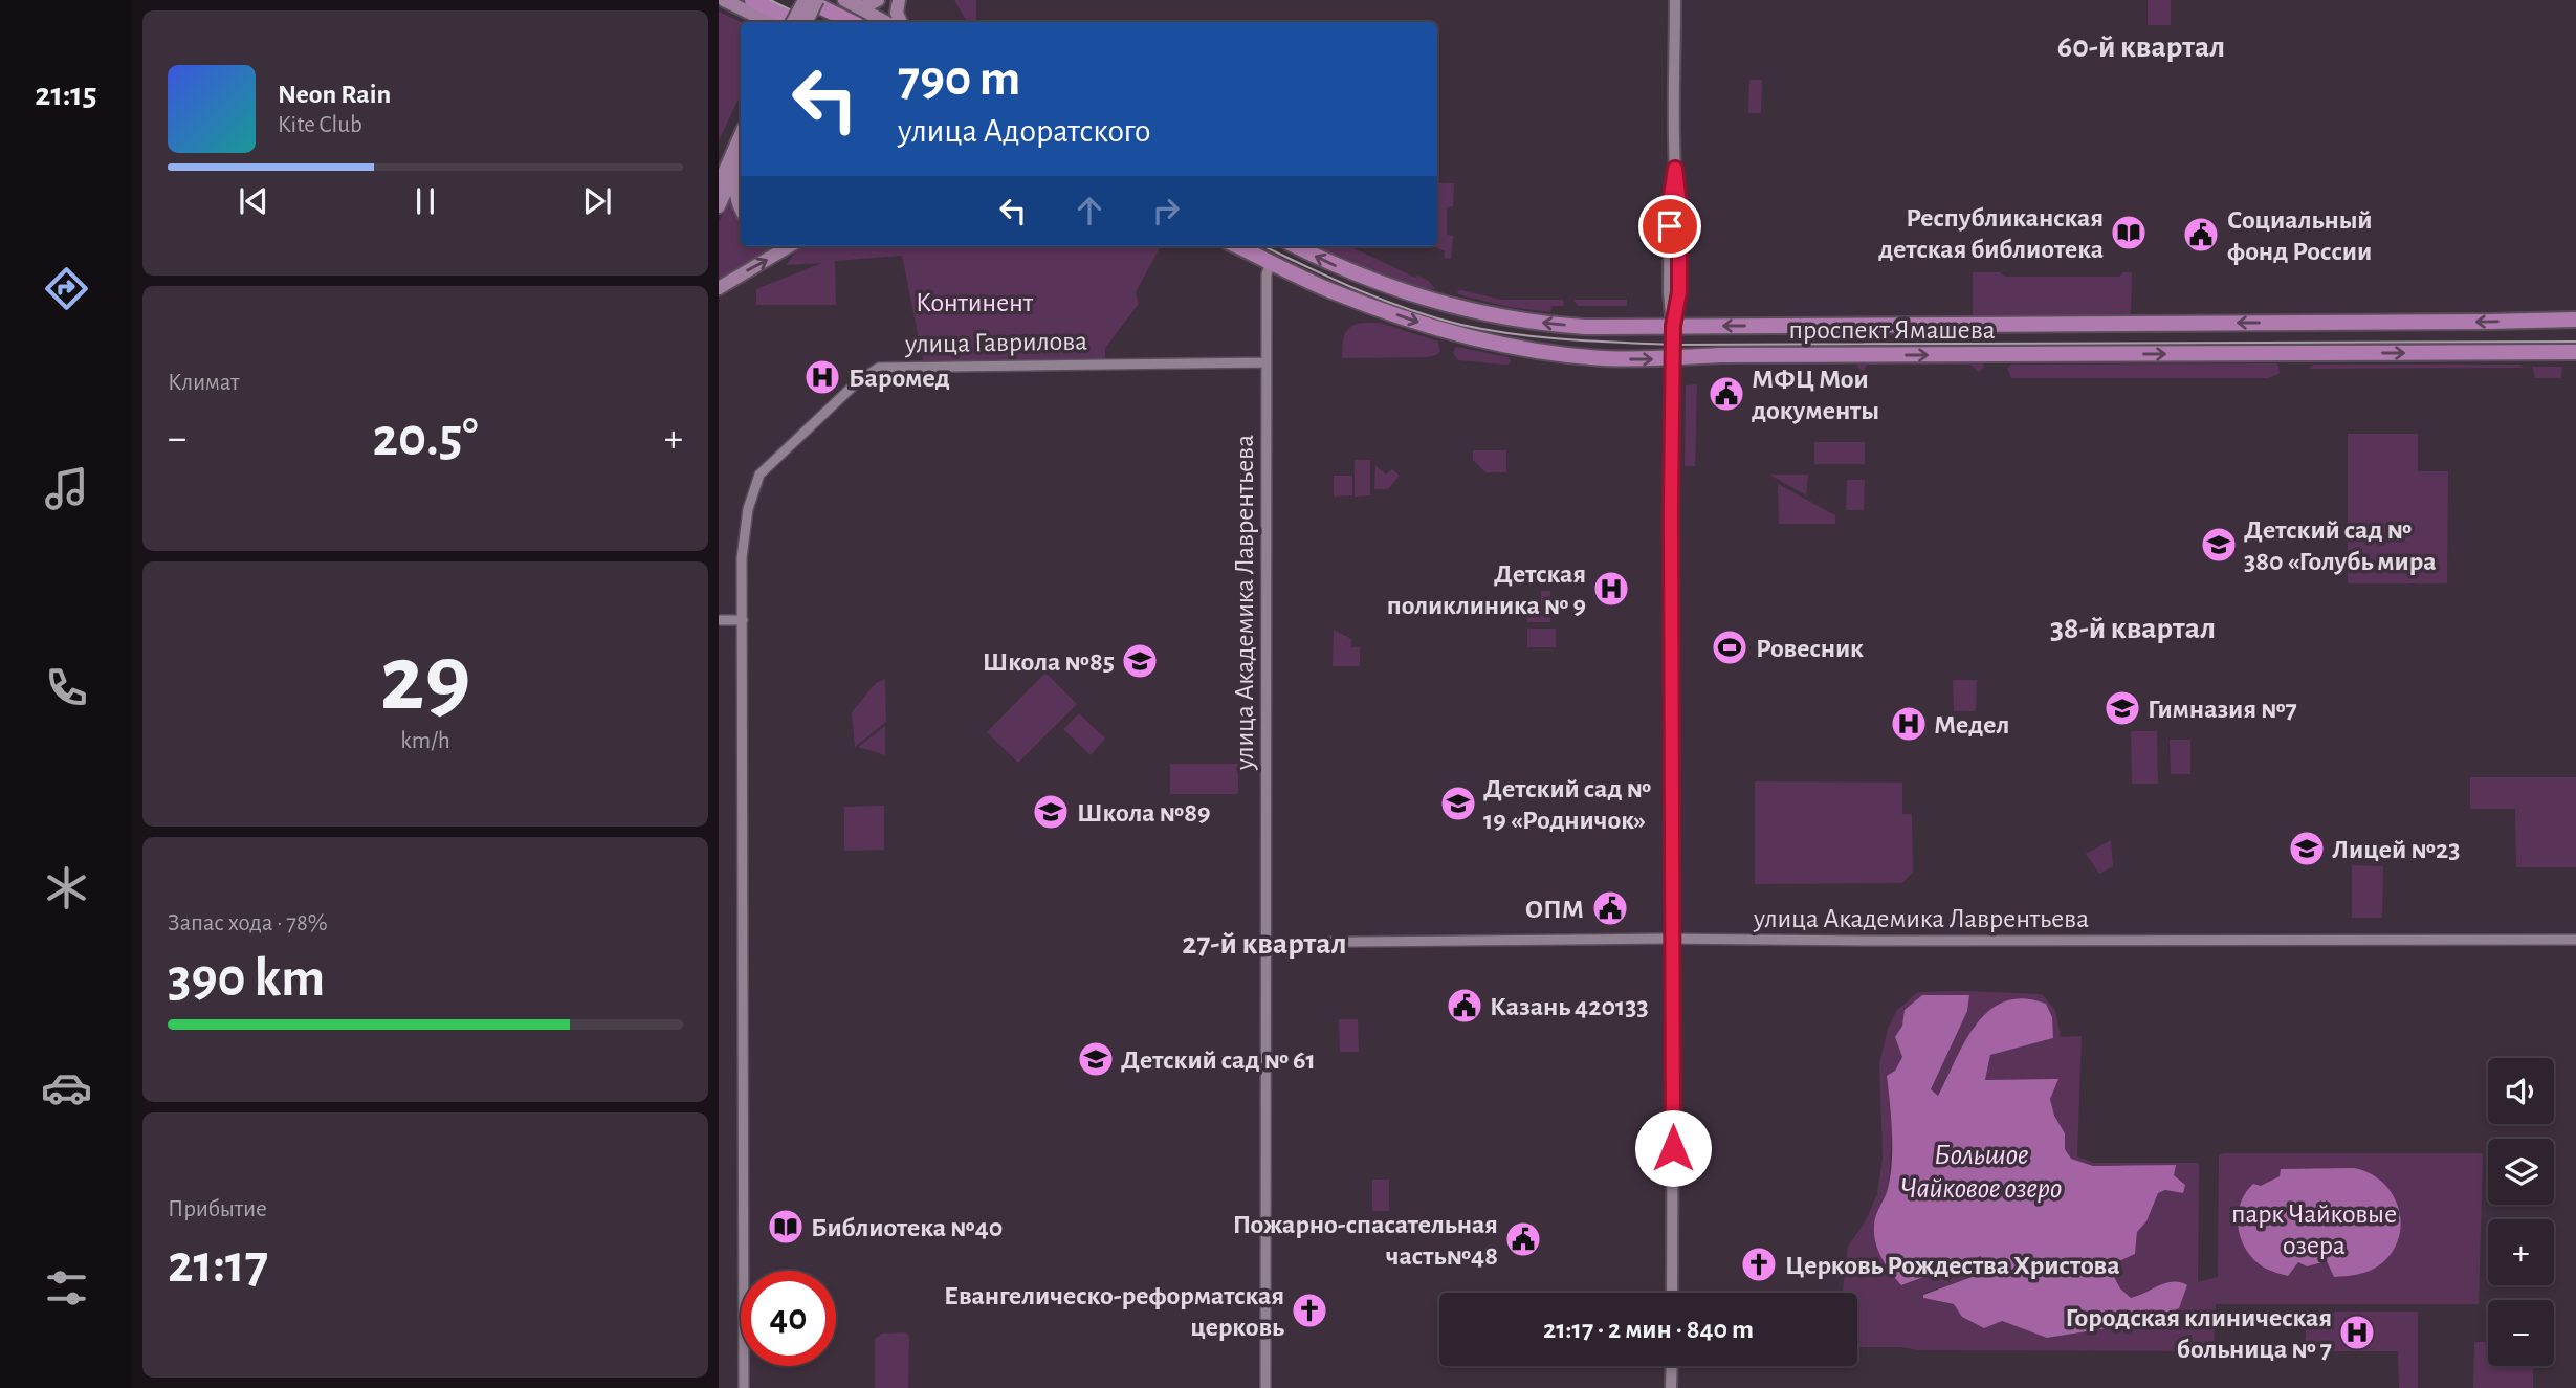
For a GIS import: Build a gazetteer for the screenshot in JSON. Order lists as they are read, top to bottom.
{
  "streets": {
    "main road": ["проспект Ямашева"],
    "street": ["улица Гаврилова", "улица Академика Лаврентьева"]
  },
  "crossings": [
    ["проспект Ямашева", "улица Академика Лаврентьева"],
    ["улица Гаврилова", "улица Академика Лаврентьева"]
  ],
  "districts": ["60-й квартал", "38-й квартал", "27-й квартал"],
  "water": ["Большое Чайковое озеро"],
  "parks": ["Континент", "парк Чайковые озера"],
  "places": {
    "library": ["Республиканская детская библиотека", "Библиотека №40"],
    "public building": [
      "Социальный фонд России",
      "МФЦ Мои документы",
      "ОПМ",
      "Казань 420133",
      "Пожарно-спасательная часть№48"
    ],
    "hospital": [
      "Баромед",
      "Детская поликлиника № 9",
      "Медел",
      "Городская клиническая больница № 7"
    ],
    "school or university": [
      "Детский сад № 380 «Голубь мира",
      "Школа №85",
      "Гимназия №7",
      "Детский сад № 19 «Родничок»",
      "Школа №89",
      "Лицей №23",
      "Детский сад № 61"
    ],
    "sports": ["Ровесник"],
    "church": ["Церковь Рождества Христова", "Евангелическо-реформатская церковь"]
  },
  "page": {
    "tabs": "21:15",
    "turn": ["790 m", "улица Адоратского"],
    "song": ["Neon Rain", "Kite Club"],
    "tile": [
      "Климат",
      ["29", "km/h"],
      ["Запас хода · 78%", "390 km"],
      ["Прибытие", "21:17"]
    ],
    "heat": ["−", "20.5°", "+"],
    "map_buttons": ["+", "−"],
    "limit": "40",
    "trip": "21:17 · 2 мин · 840 m"
  }
}
